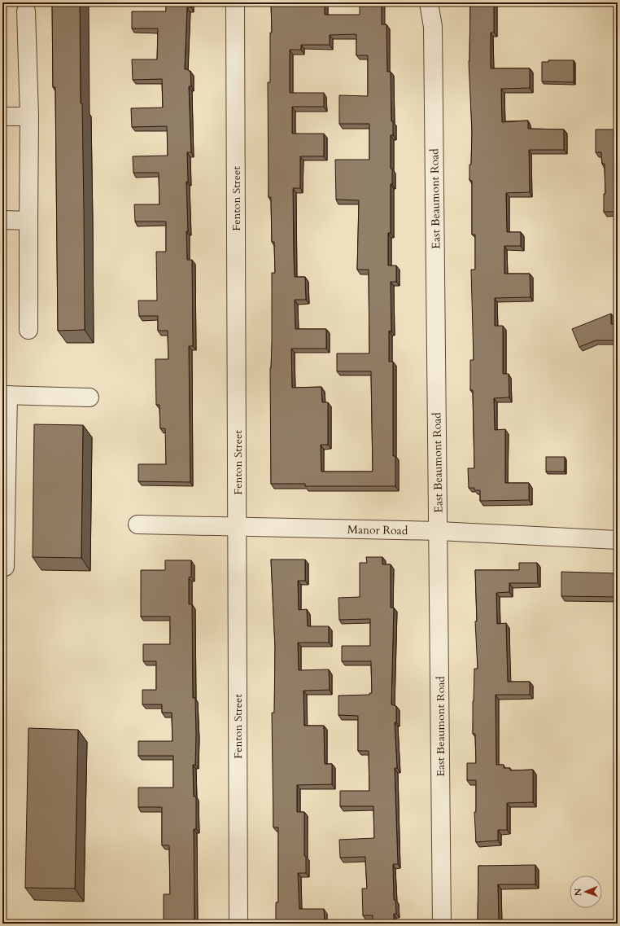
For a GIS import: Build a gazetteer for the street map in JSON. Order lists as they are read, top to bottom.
{
  "streets": {
    "street": ["Fenton Street", "East Beaumont Road", "Manor Road"]
  },
  "crossings": [
    ["Fenton Street", "Manor Road"],
    ["East Beaumont Road", "Manor Road"]
  ],
  "north": "left"
}
